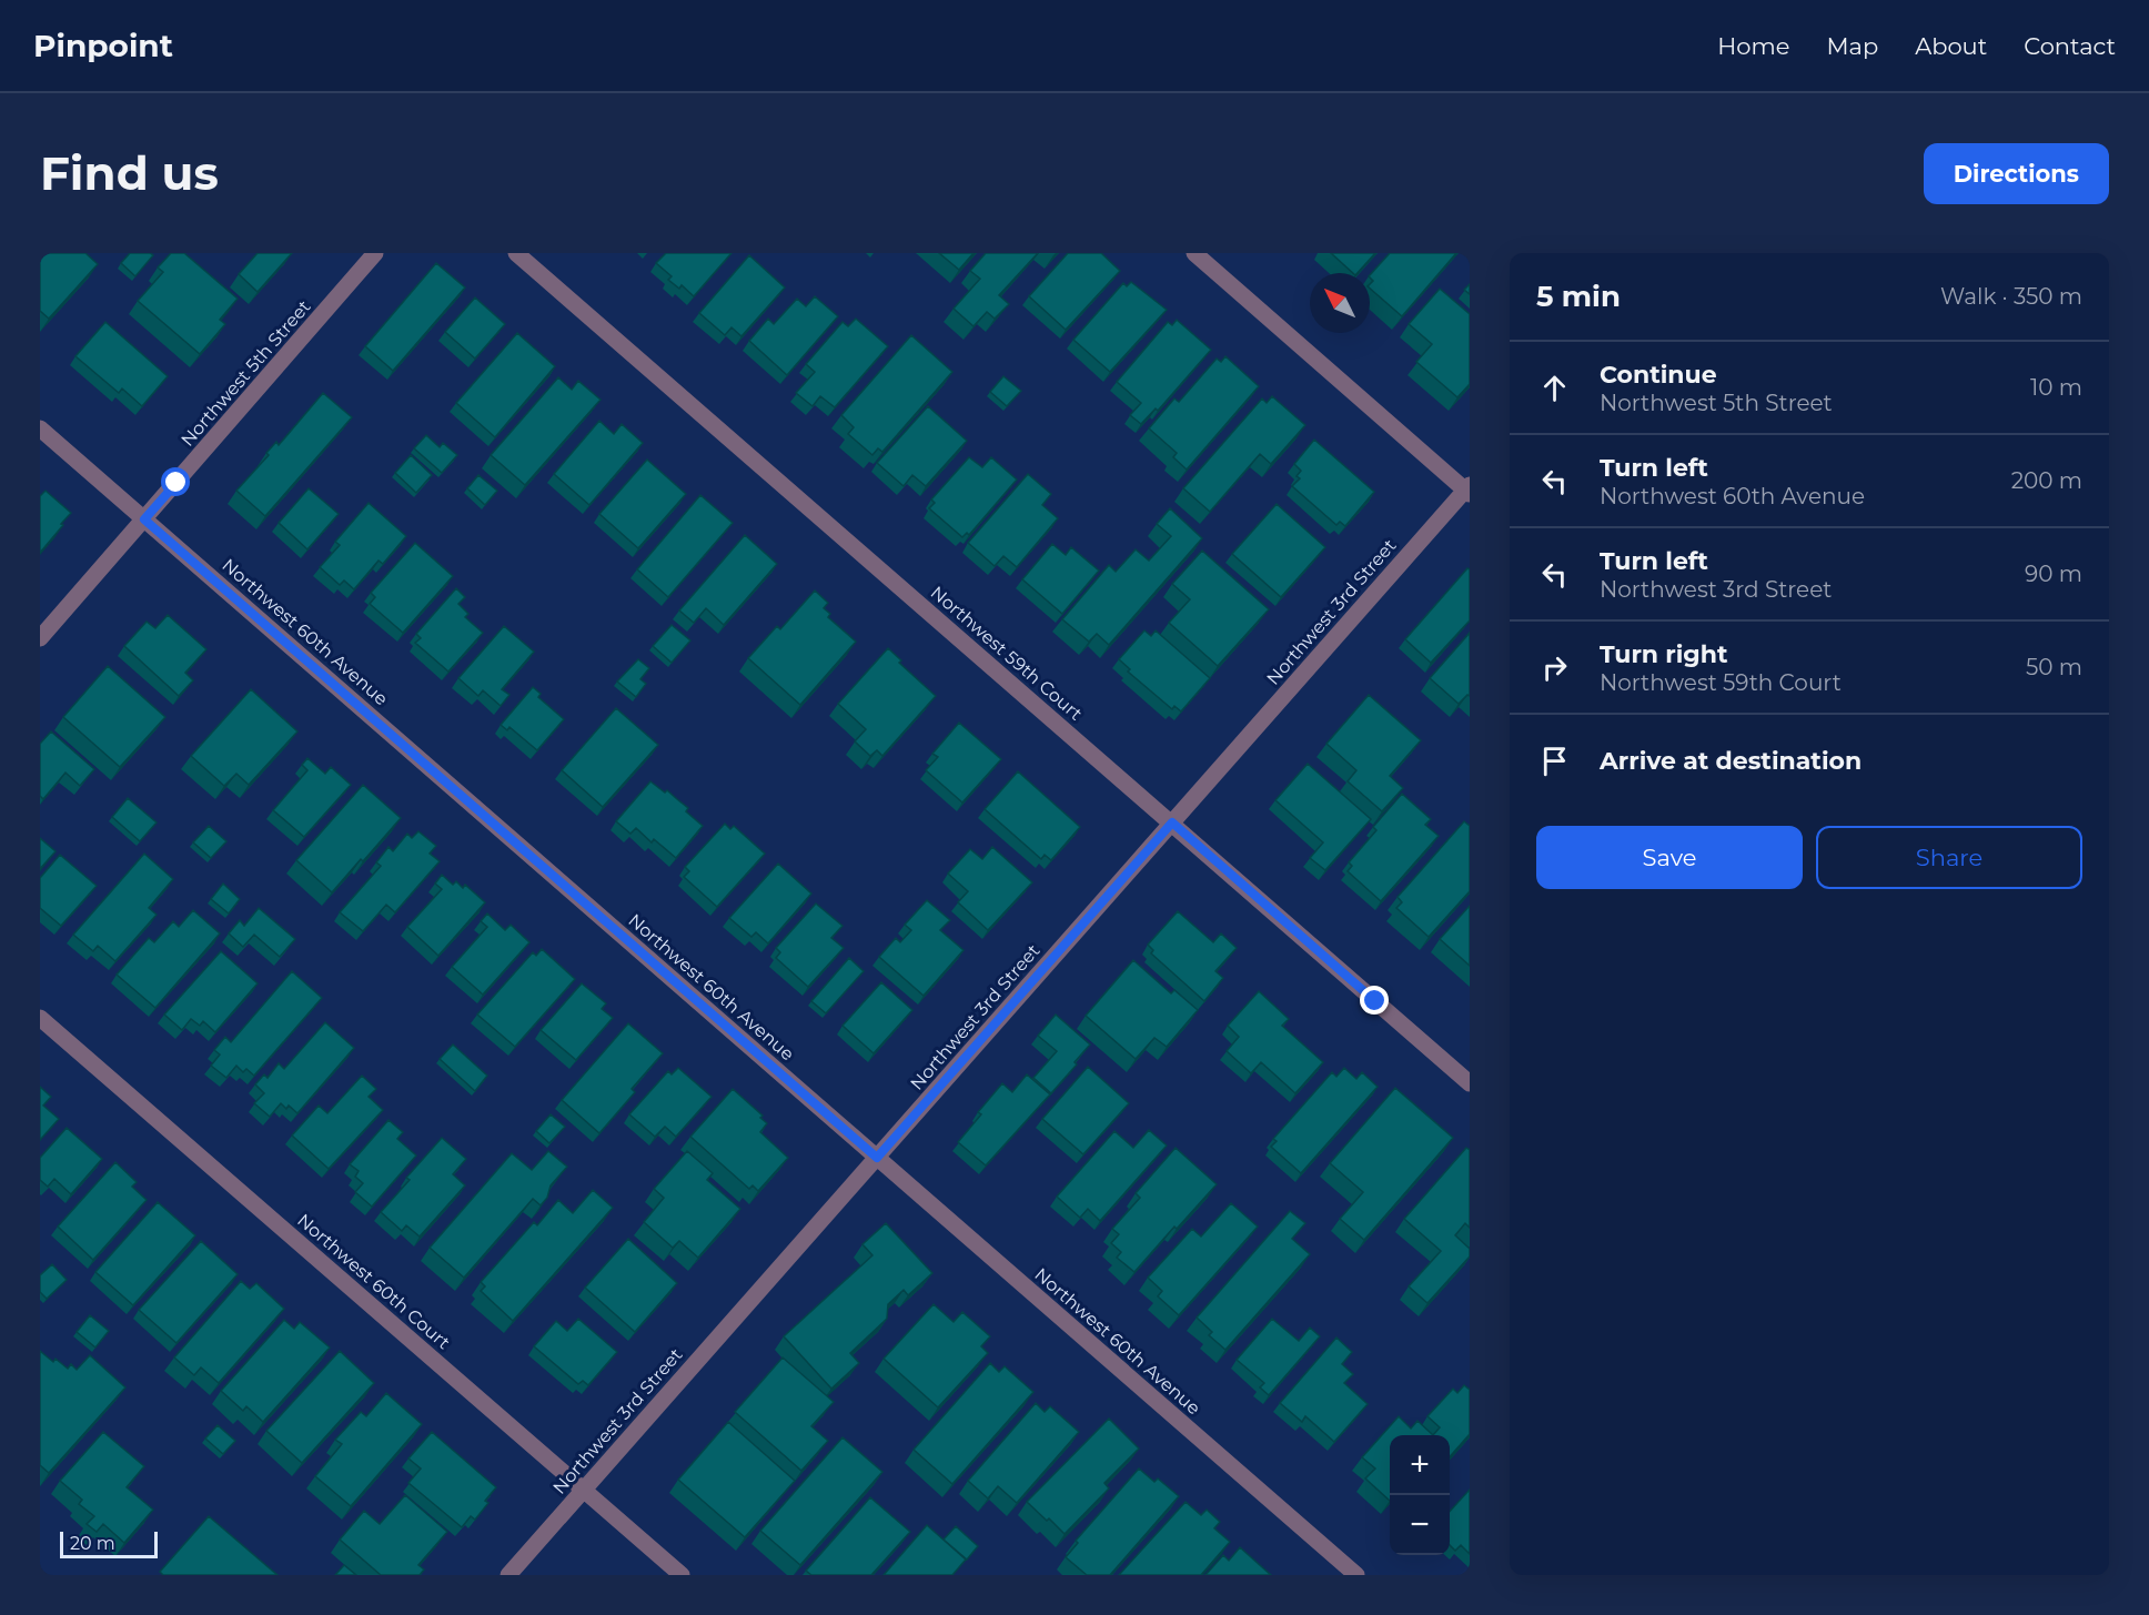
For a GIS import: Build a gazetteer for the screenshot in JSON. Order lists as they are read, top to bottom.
{
  "streets": {
    "street": [
      "Northwest 5th Street",
      "Northwest 3rd Street",
      "Northwest 60th Avenue",
      "Northwest 59th Court",
      "Northwest 60th Court"
    ]
  },
  "crossings": [
    ["Northwest 5th Street", "Northwest 60th Avenue"],
    ["Northwest 3rd Street", "Northwest 60th Avenue"],
    ["Northwest 3rd Street", "Northwest 59th Court"],
    ["Northwest 3rd Street", "Northwest 60th Court"]
  ],
  "scale_bar": "20 m",
  "north": "top left",
  "page": {
    "header": "Pinpoint",
    "nav": [
      "Home",
      "Map",
      "About",
      "Contact"
    ],
    "buttons": [
      "Directions",
      ["Save", "Share"]
    ],
    "title": "Find us",
    "heading": ["5 min", "Walk · 350 m"],
    "list": [
      ["Continue", "Northwest 5th Street", "10 m"],
      ["Turn left", "Northwest 60th Avenue", "200 m"],
      ["Turn left", "Northwest 3rd Street", "90 m"],
      ["Turn right", "Northwest 59th Court", "50 m"],
      "Arrive at destination"
    ],
    "map_buttons": ["+", "−"],
    "scale": "20 m"
  }
}
